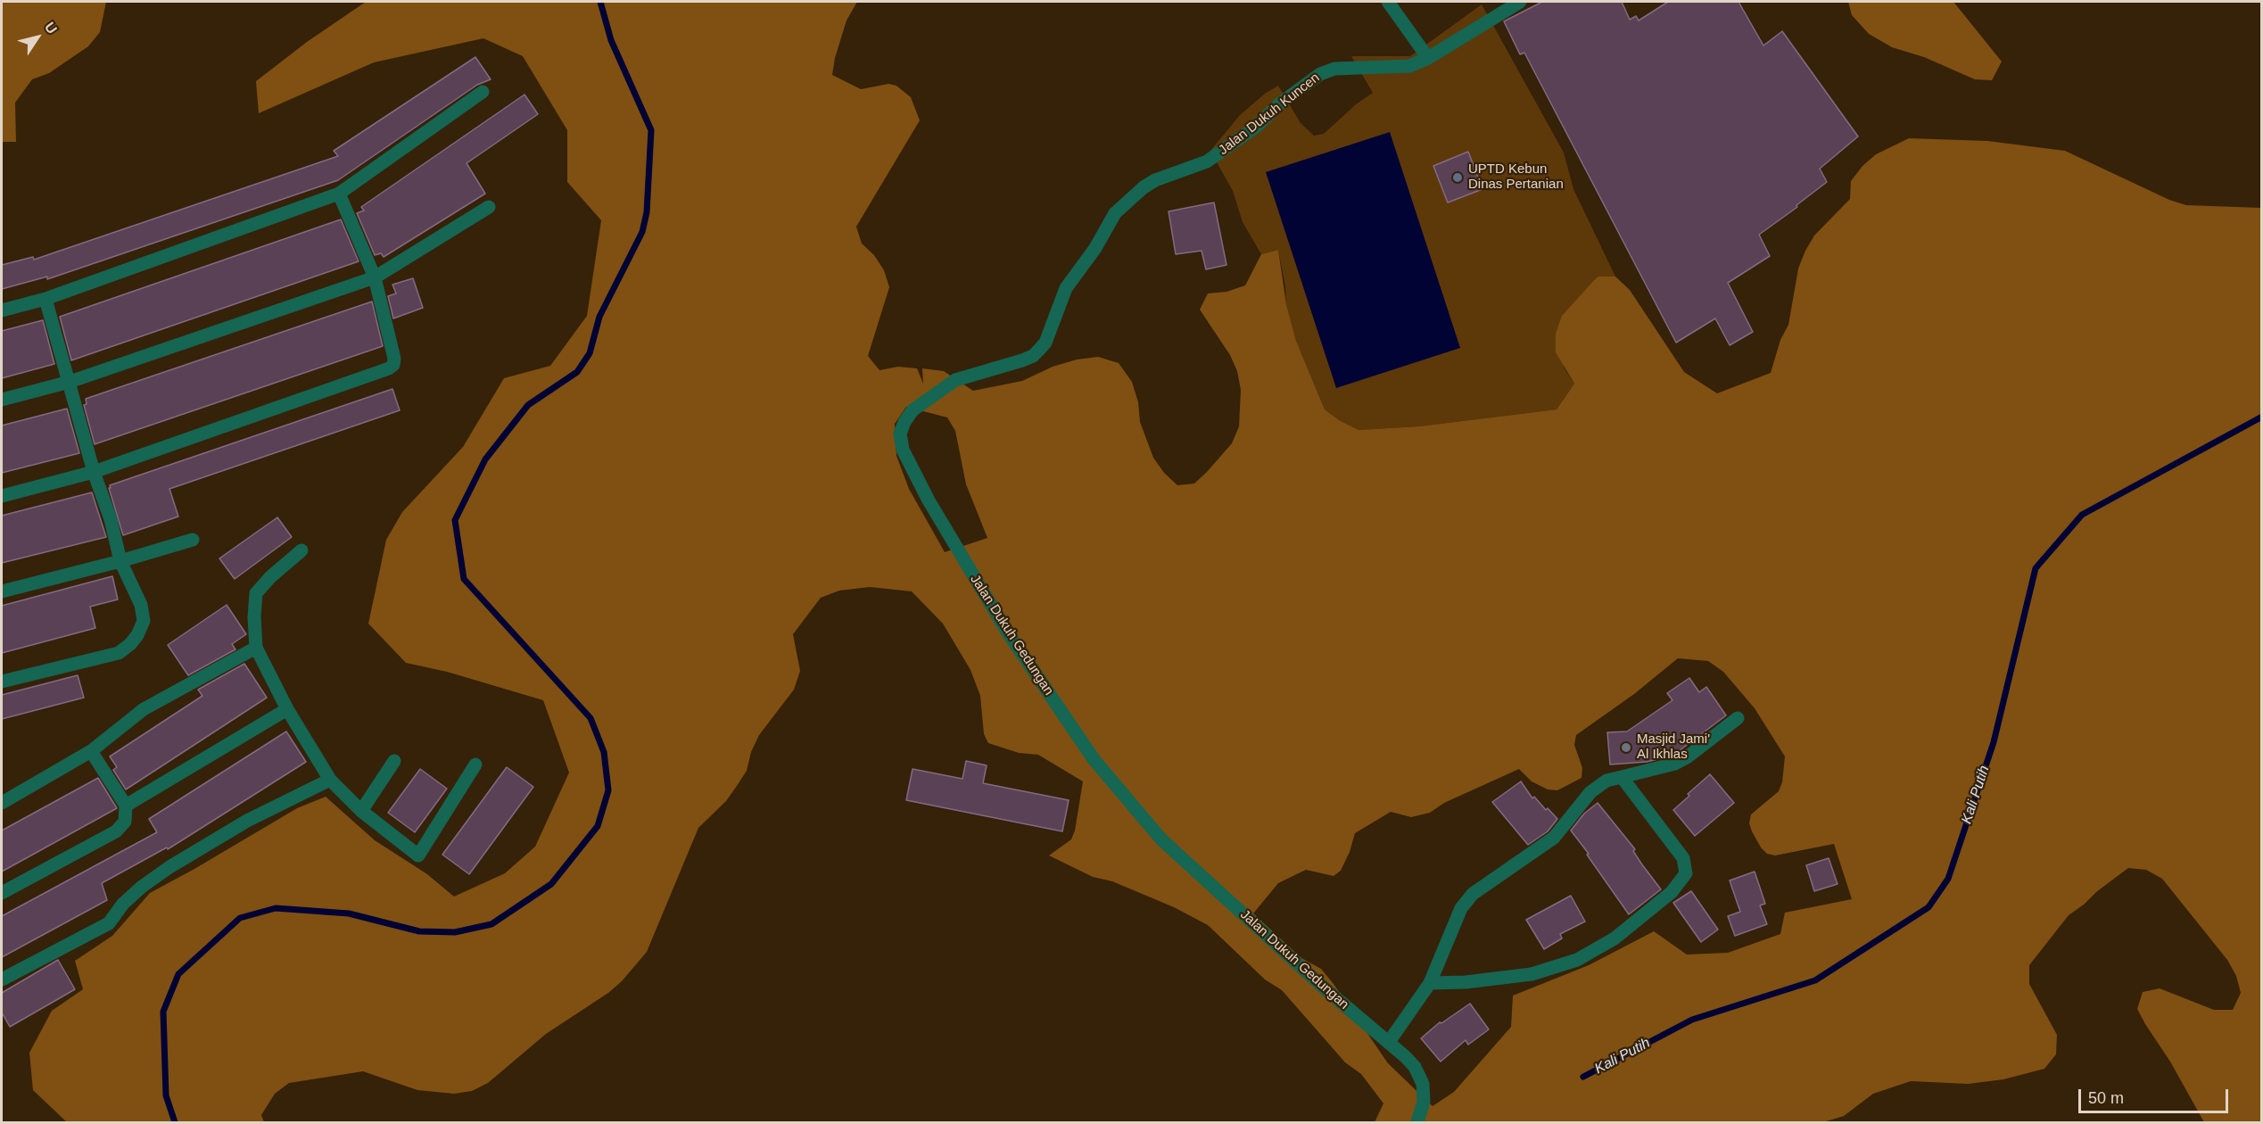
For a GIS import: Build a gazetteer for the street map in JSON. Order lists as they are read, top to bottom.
{
  "streets": {
    "street": ["Jalan Dukuh Kuncen", "Jalan Dukuh Gedungan"]
  },
  "crossings": [
    ["Jalan Dukuh Kuncen", "Jalan Dukuh Gedungan"]
  ],
  "water": ["Kali Putih"],
  "places": ["UPTD Kebun Dinas Pertanian", "Masjid Jami' Al Ikhlas"],
  "scale_bar": "50 m",
  "north": "top right"
}
